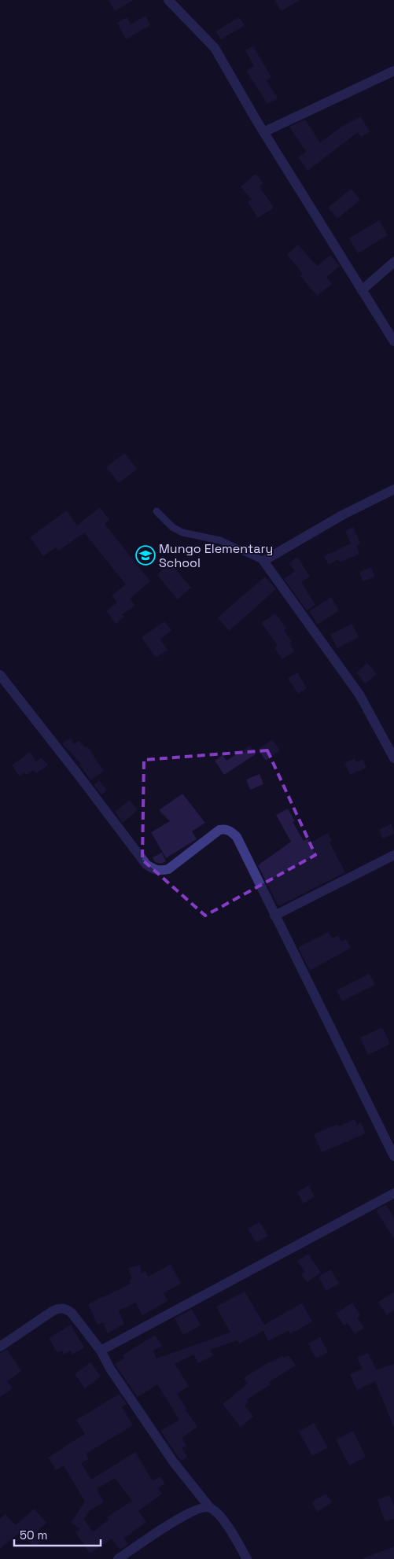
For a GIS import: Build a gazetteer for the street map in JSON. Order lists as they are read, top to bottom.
{
  "places": {
    "school or university": ["Mungo Elementary School"]
  },
  "scale_bar": "50 m"
}
